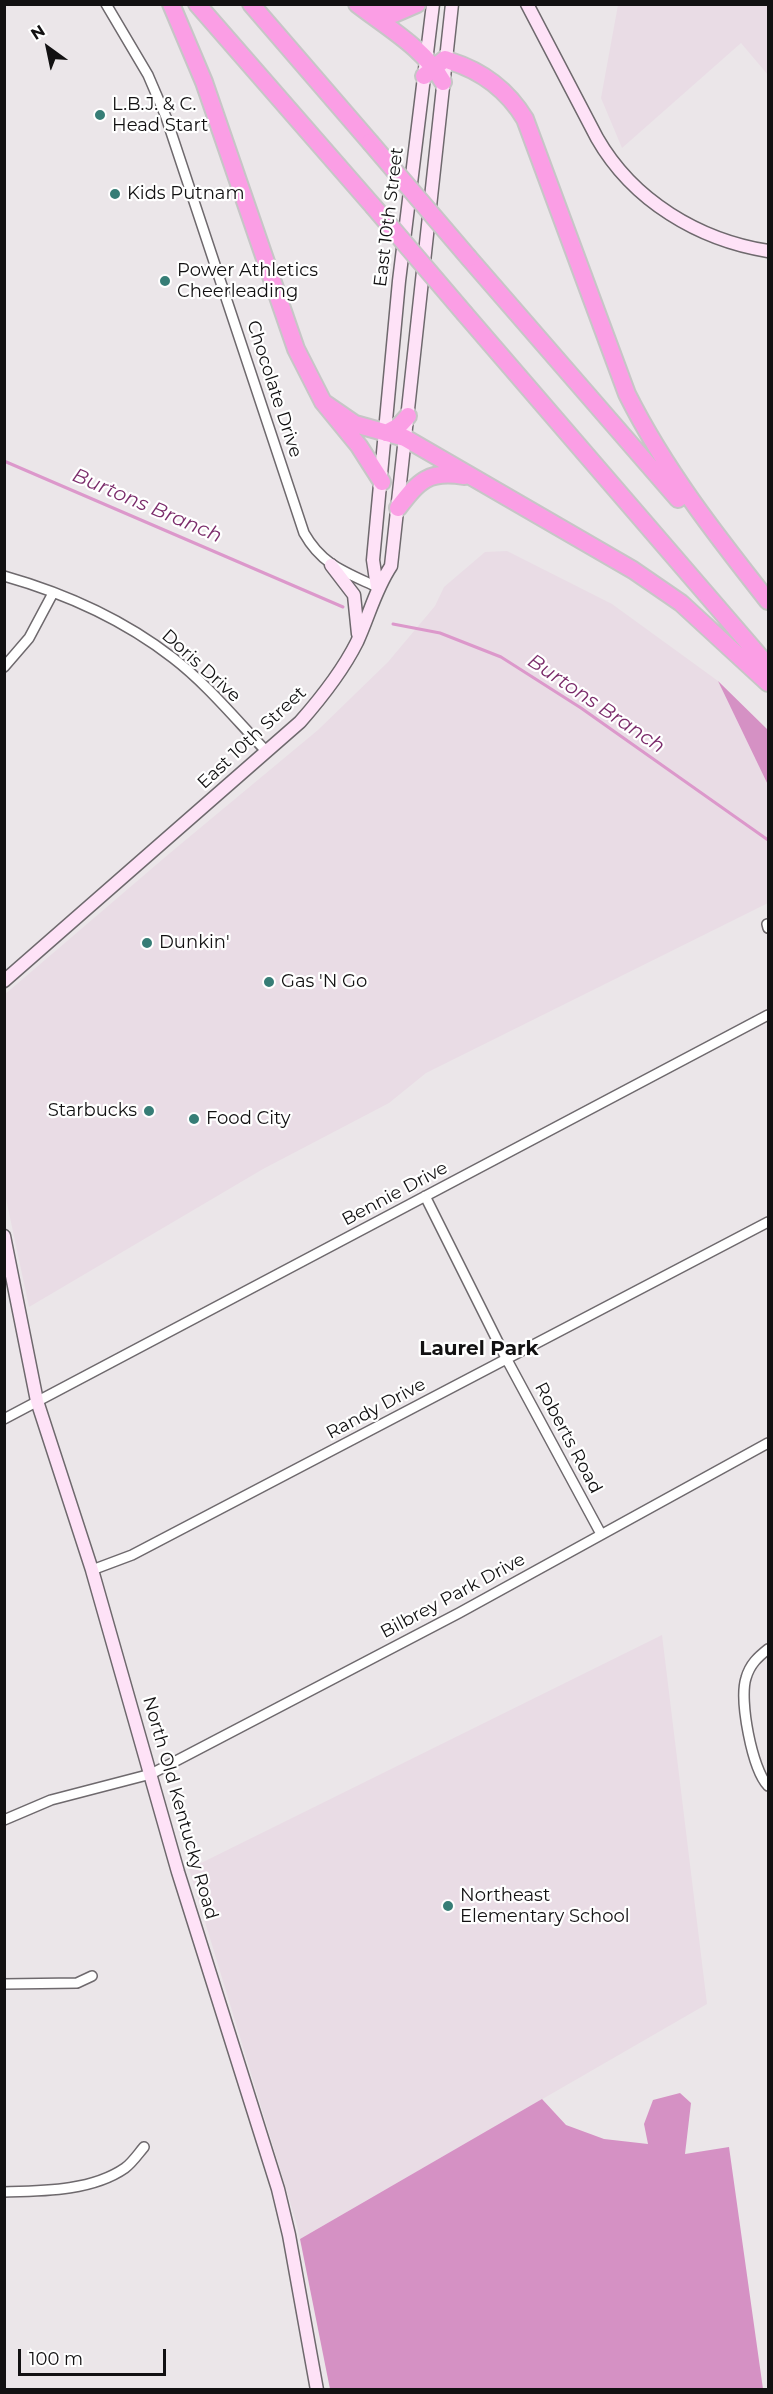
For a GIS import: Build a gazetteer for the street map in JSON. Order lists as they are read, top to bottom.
{
  "streets": {
    "main road": ["East 10th Street", "North Old Kentucky Road"],
    "street": [
      "Chocolate Drive",
      "Doris Drive",
      "Bennie Drive",
      "Randy Drive",
      "Roberts Road",
      "Bilbrey Park Drive"
    ]
  },
  "crossings": [
    ["East 10th Street", "Chocolate Drive"],
    ["East 10th Street", "Doris Drive"],
    ["Bennie Drive", "Roberts Road"],
    ["Bennie Drive", "North Old Kentucky Road"],
    ["Randy Drive", "Roberts Road"],
    ["Randy Drive", "North Old Kentucky Road"],
    ["Roberts Road", "Bilbrey Park Drive"],
    ["Bilbrey Park Drive", "North Old Kentucky Road"]
  ],
  "districts": ["Laurel Park"],
  "water": ["Burtons Branch"],
  "places": [
    "L.B.J. & C. Head Start",
    "Kids Putnam",
    "Power Athletics Cheerleading",
    "Dunkin'",
    "Gas 'N Go",
    "Starbucks",
    "Food City",
    "Northeast Elementary School"
  ],
  "scale_bar": "100 m",
  "north": "top left"
}
